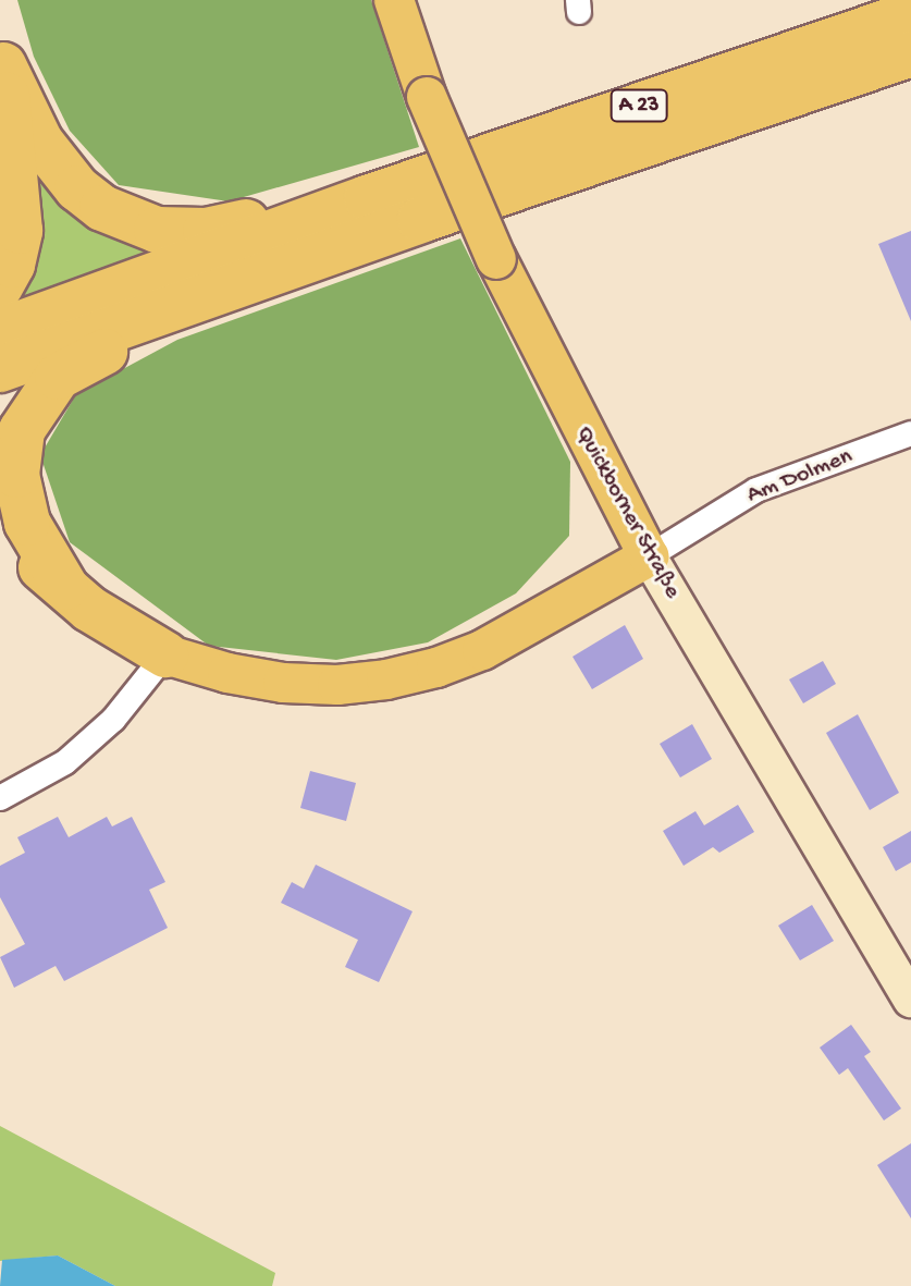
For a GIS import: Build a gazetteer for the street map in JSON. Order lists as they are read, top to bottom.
{
  "streets": {
    "highway": ["A 23"],
    "main road": ["Quickborner Straße"],
    "street": ["Am Dolmen"]
  },
  "crossings": [
    ["Am Dolmen", "Quickborner Straße"]
  ]
}
